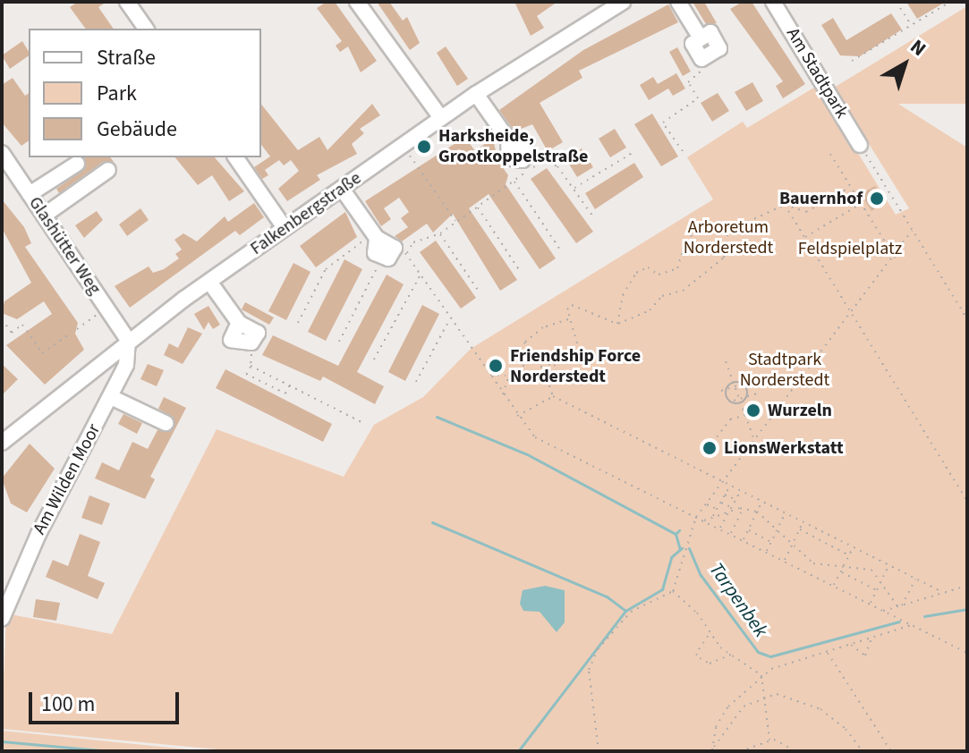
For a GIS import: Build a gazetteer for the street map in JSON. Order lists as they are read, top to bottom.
{
  "streets": {
    "street": [
      "Am Stadtpark",
      "Falkenbergstraße",
      "Glashütter Weg",
      "Am Wilden Moor"
    ]
  },
  "crossings": [
    ["Falkenbergstraße", "Glashütter Weg"],
    ["Falkenbergstraße", "Am Wilden Moor"],
    ["Glashütter Weg", "Am Wilden Moor"]
  ],
  "water": ["Tarpenbek"],
  "parks": ["Arboretum Norderstedt", "Feldspielplatz", "Stadtpark Norderstedt"],
  "places": [
    "Harksheide, Grootkoppelstraße",
    "Bauernhof",
    "Friendship Force Norderstedt",
    "Wurzeln",
    "LionsWerkstatt"
  ],
  "legend": ["Straße", "Park", "Gebäude"],
  "scale_bar": "100 m",
  "north": "top right"
}
